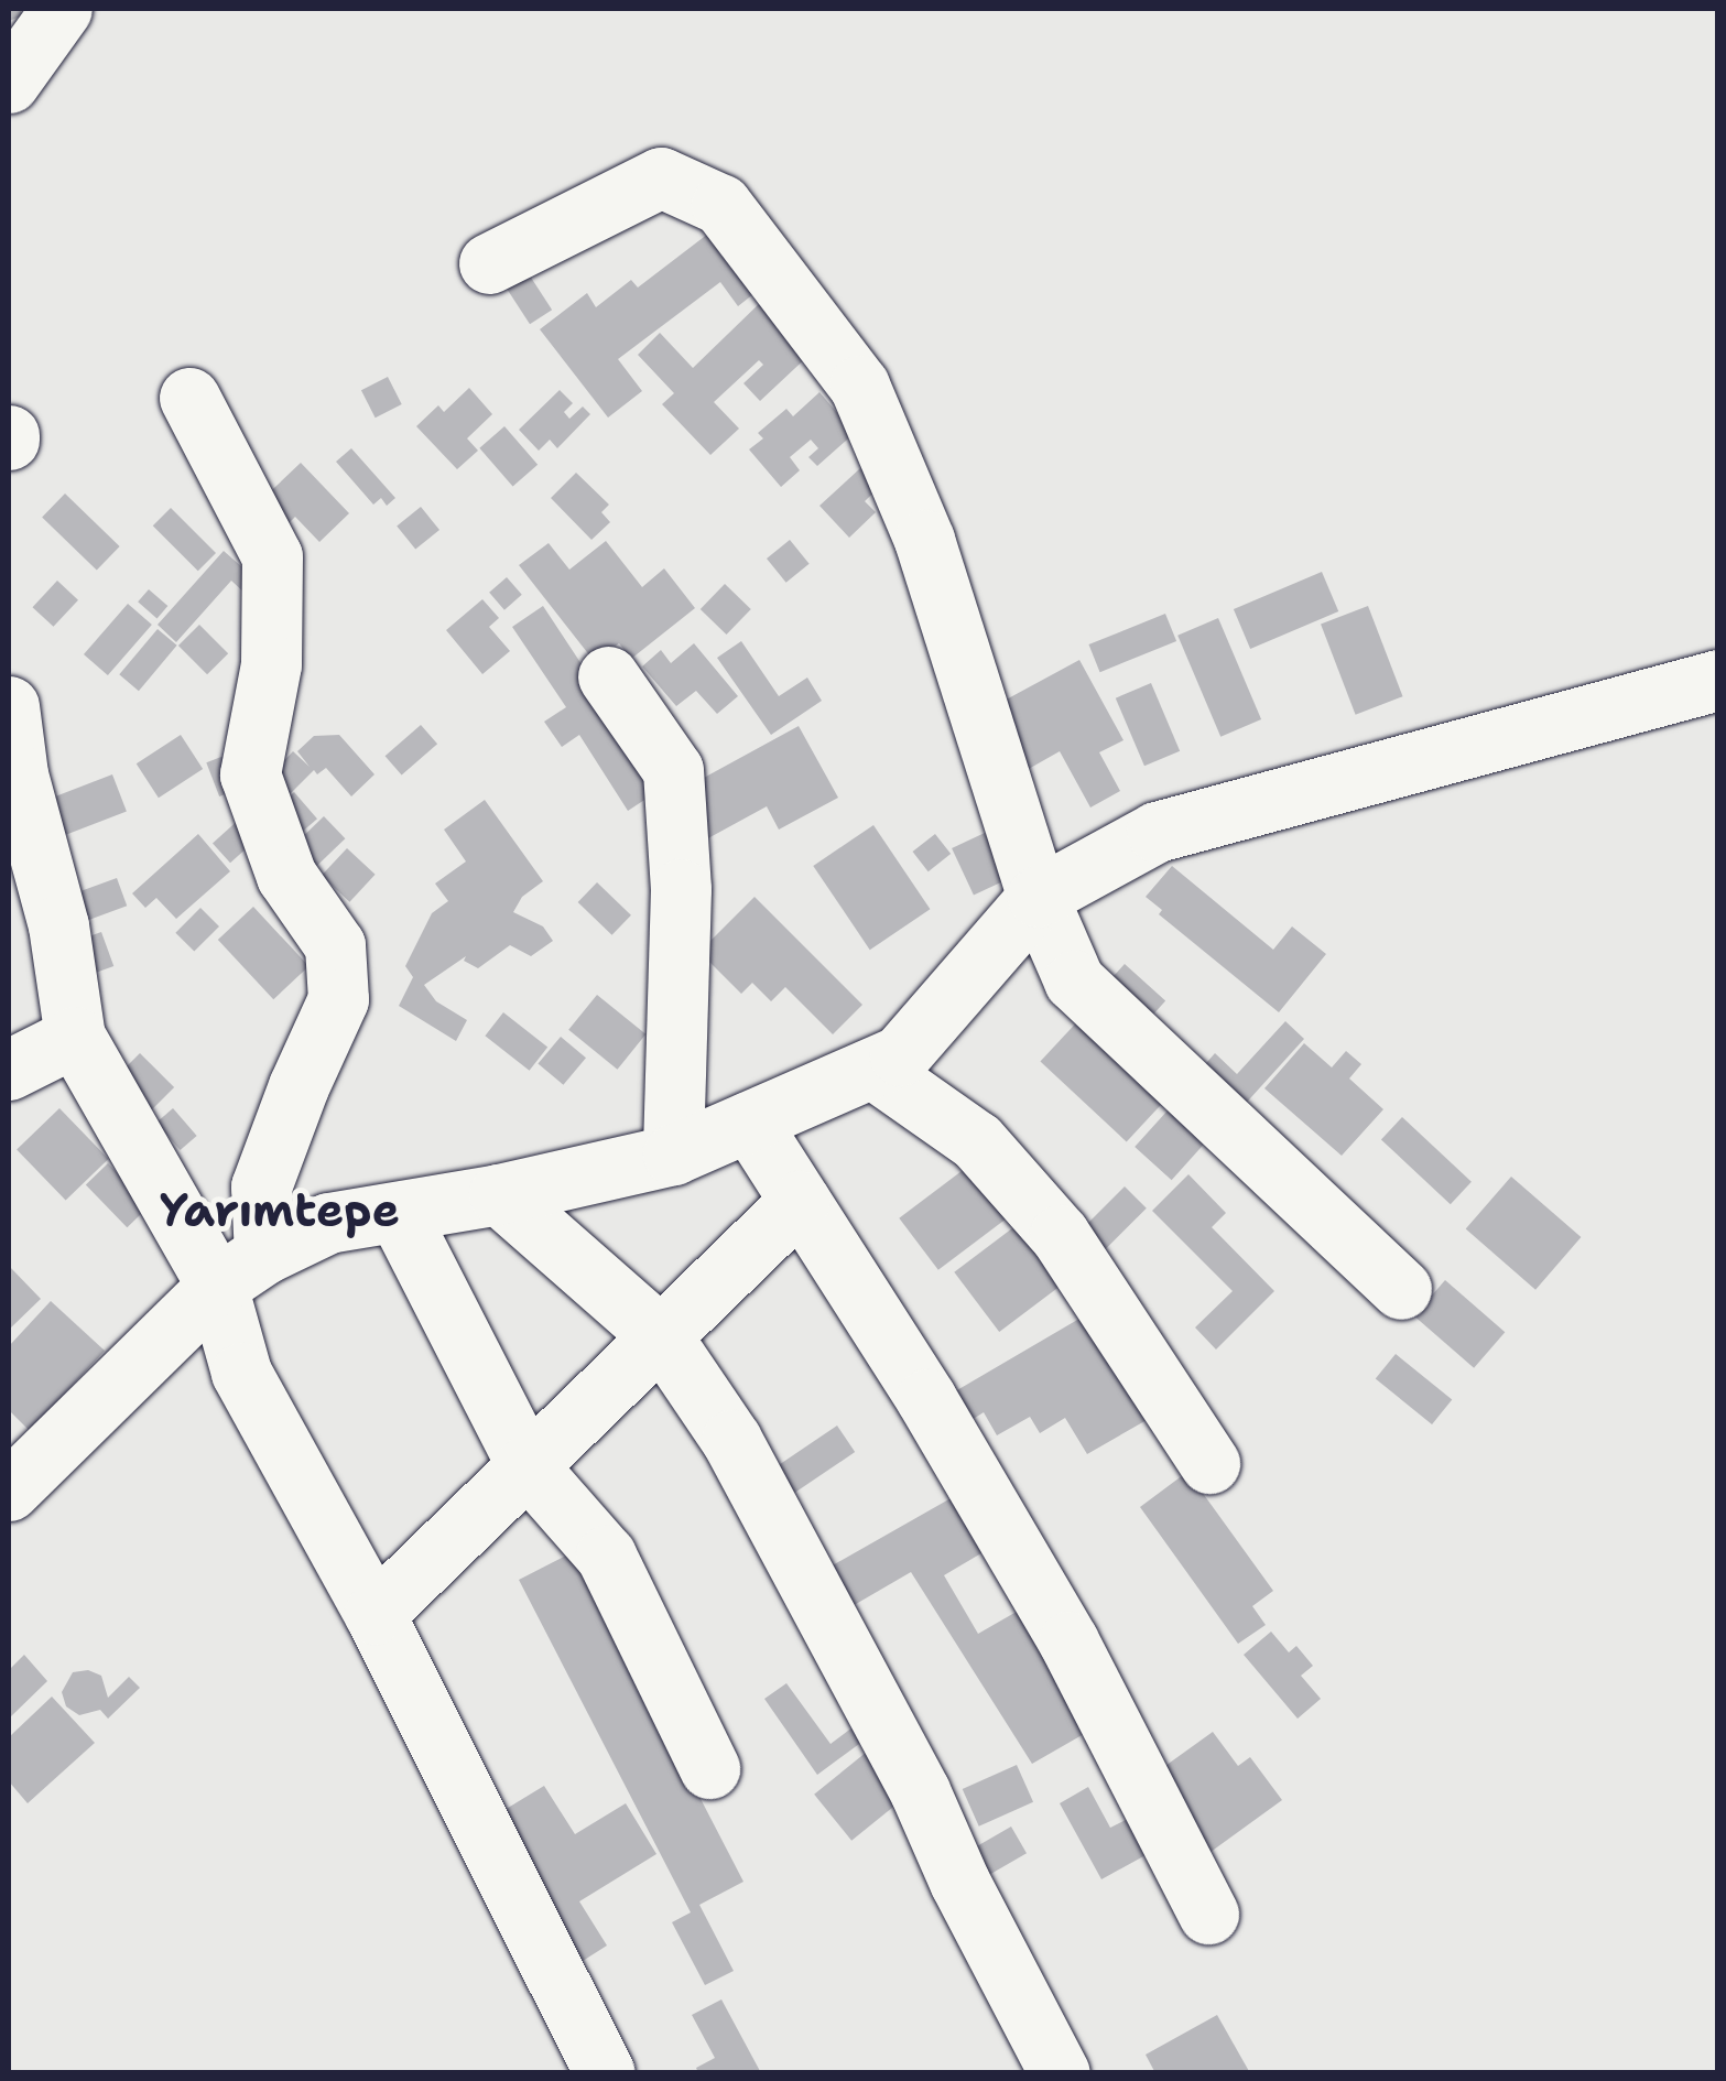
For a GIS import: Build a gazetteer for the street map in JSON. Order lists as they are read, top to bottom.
{
  "districts": ["Yarımtepe"]
}
